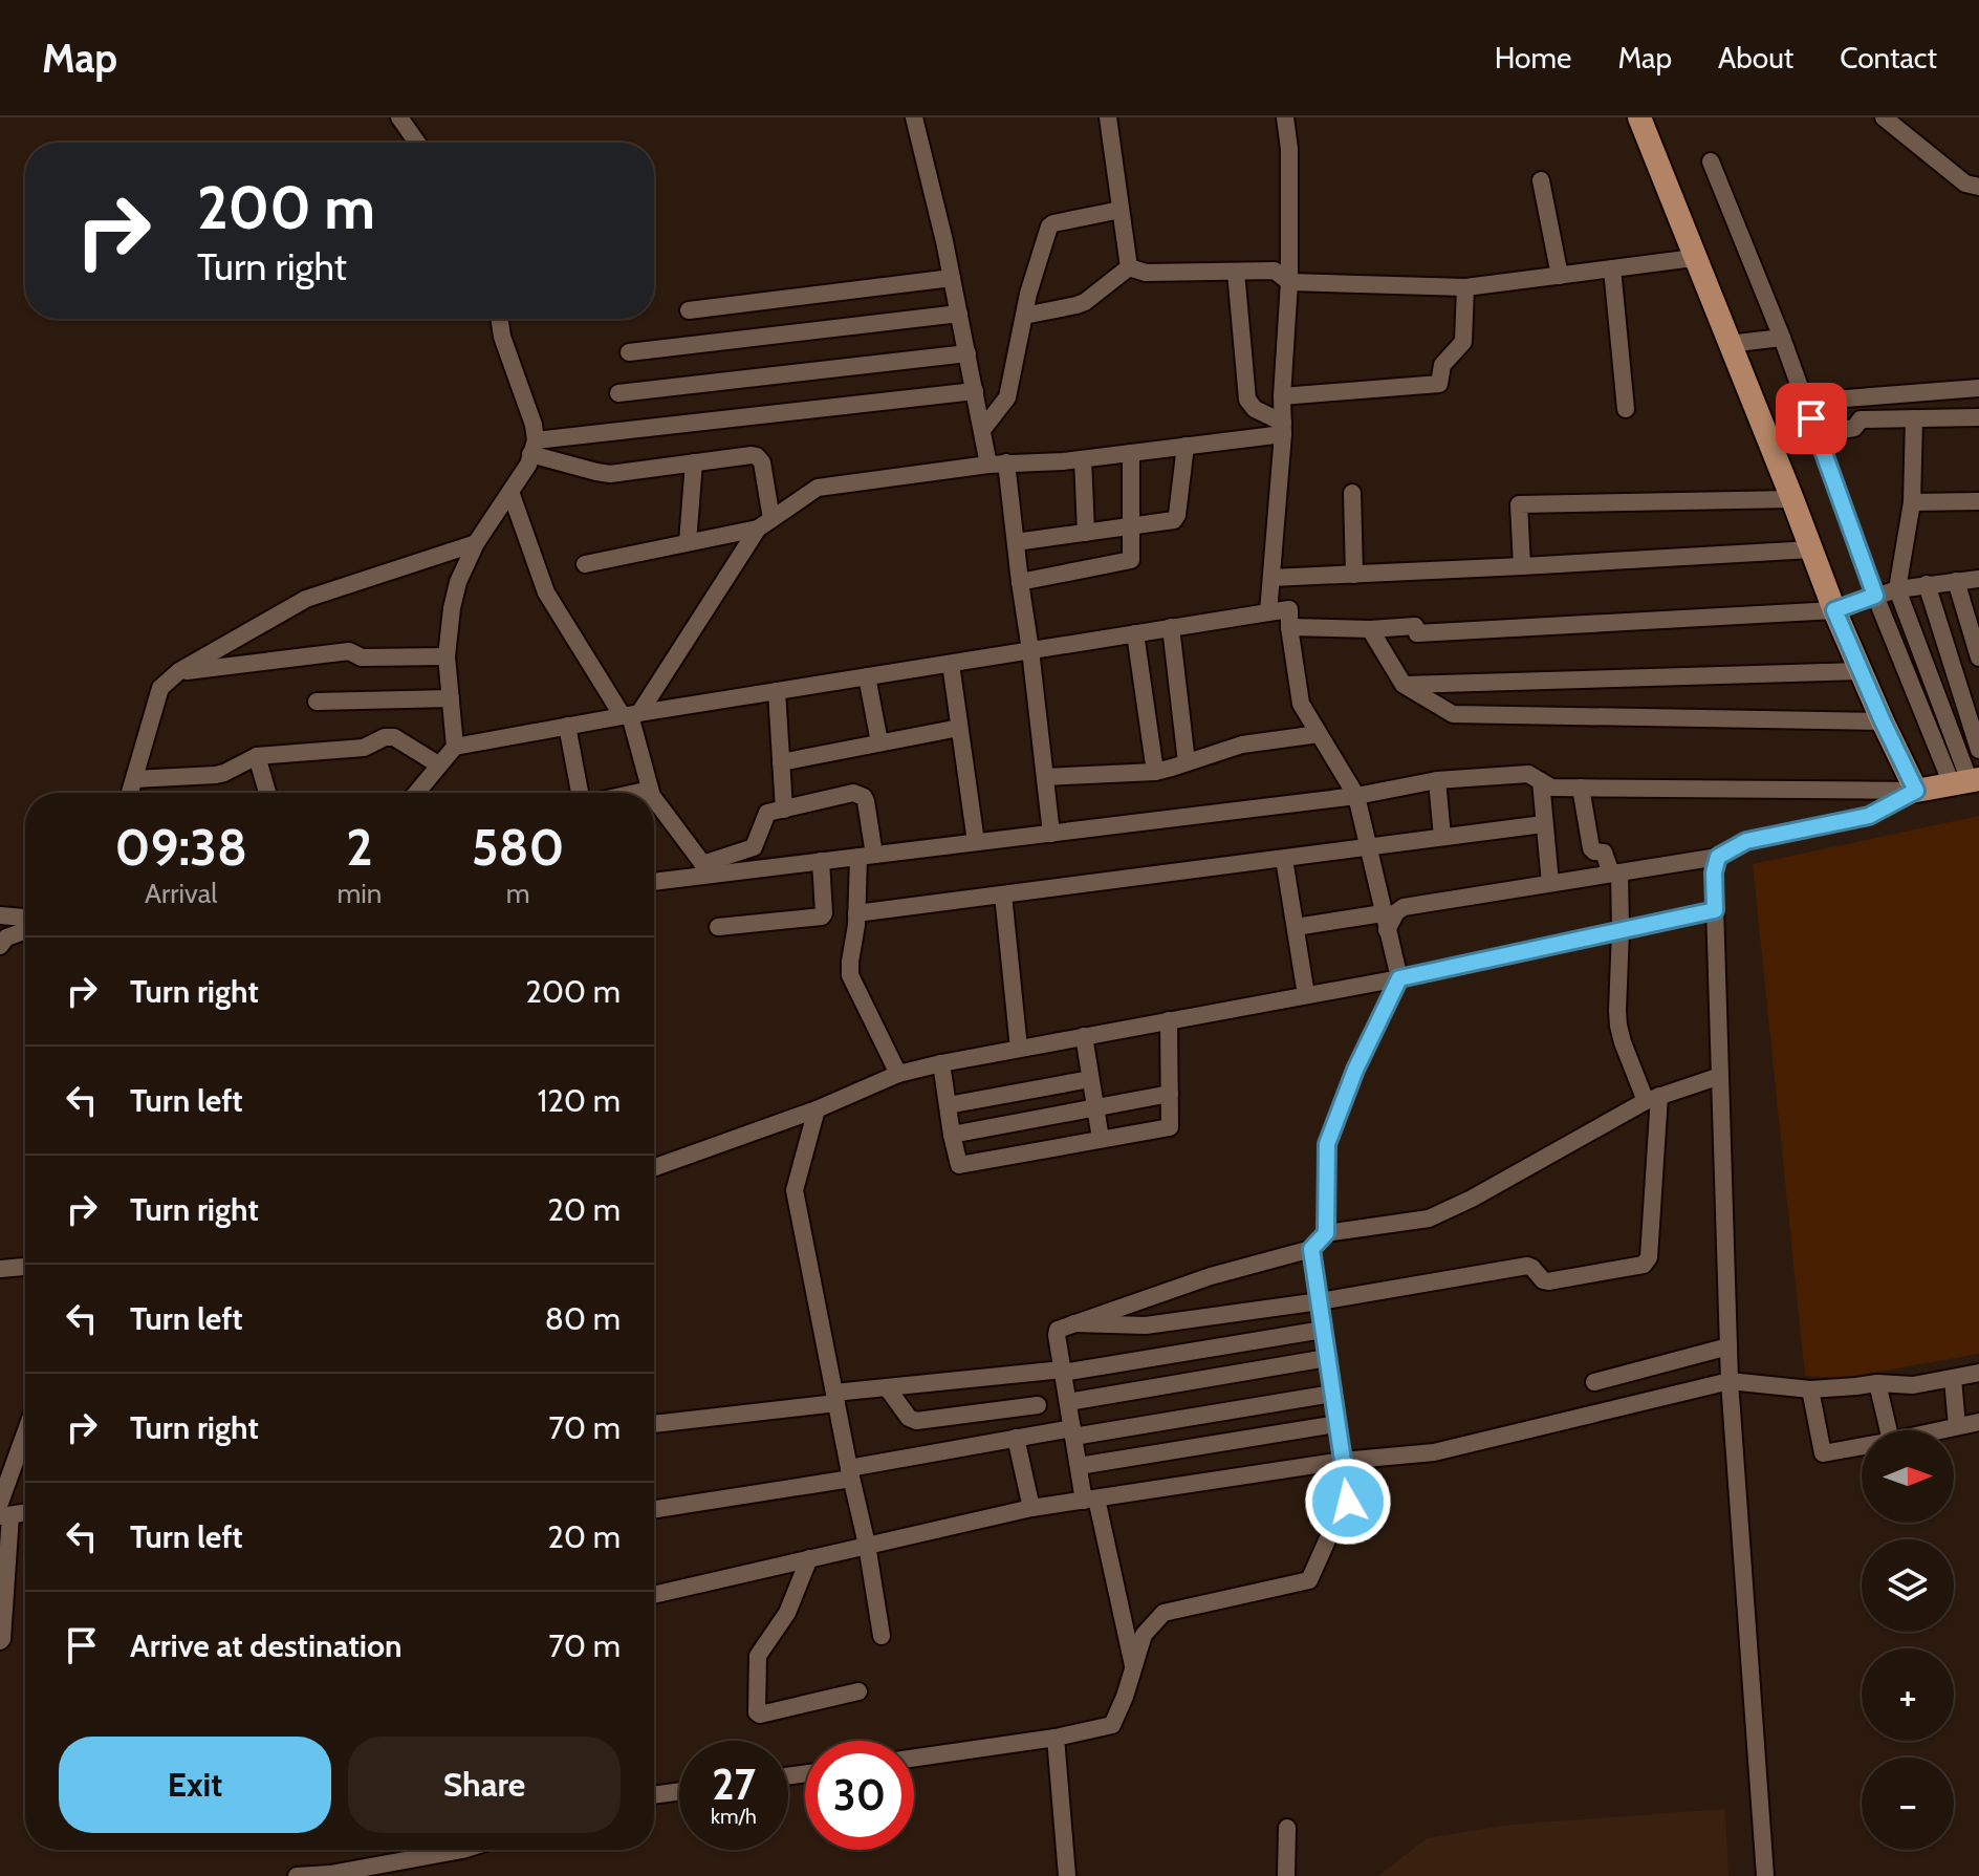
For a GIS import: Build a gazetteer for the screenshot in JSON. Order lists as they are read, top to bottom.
{
  "north": "right",
  "page": {
    "header": "Map",
    "nav": [
      "Home",
      "Map",
      "About",
      "Contact"
    ],
    "turn": ["200 m", "Turn right"],
    "eta": [
      "09:38",
      "Arrival",
      "2",
      "min",
      "580",
      "m"
    ],
    "list": [
      {
        "name": "Turn right",
        "value": "200 m"
      },
      {
        "name": "Turn left",
        "value": "120 m"
      },
      {
        "name": "Turn right",
        "value": "20 m"
      },
      {
        "name": "Turn left",
        "value": "80 m"
      },
      {
        "name": "Turn right",
        "value": "70 m"
      },
      {
        "name": "Turn left",
        "value": "20 m"
      },
      {
        "name": "Arrive at destination",
        "value": "70 m"
      }
    ],
    "map_buttons": ["+", "−"],
    "buttons": ["Exit", "Share"],
    "speed": "27 km/h",
    "limit": "30"
  }
}
